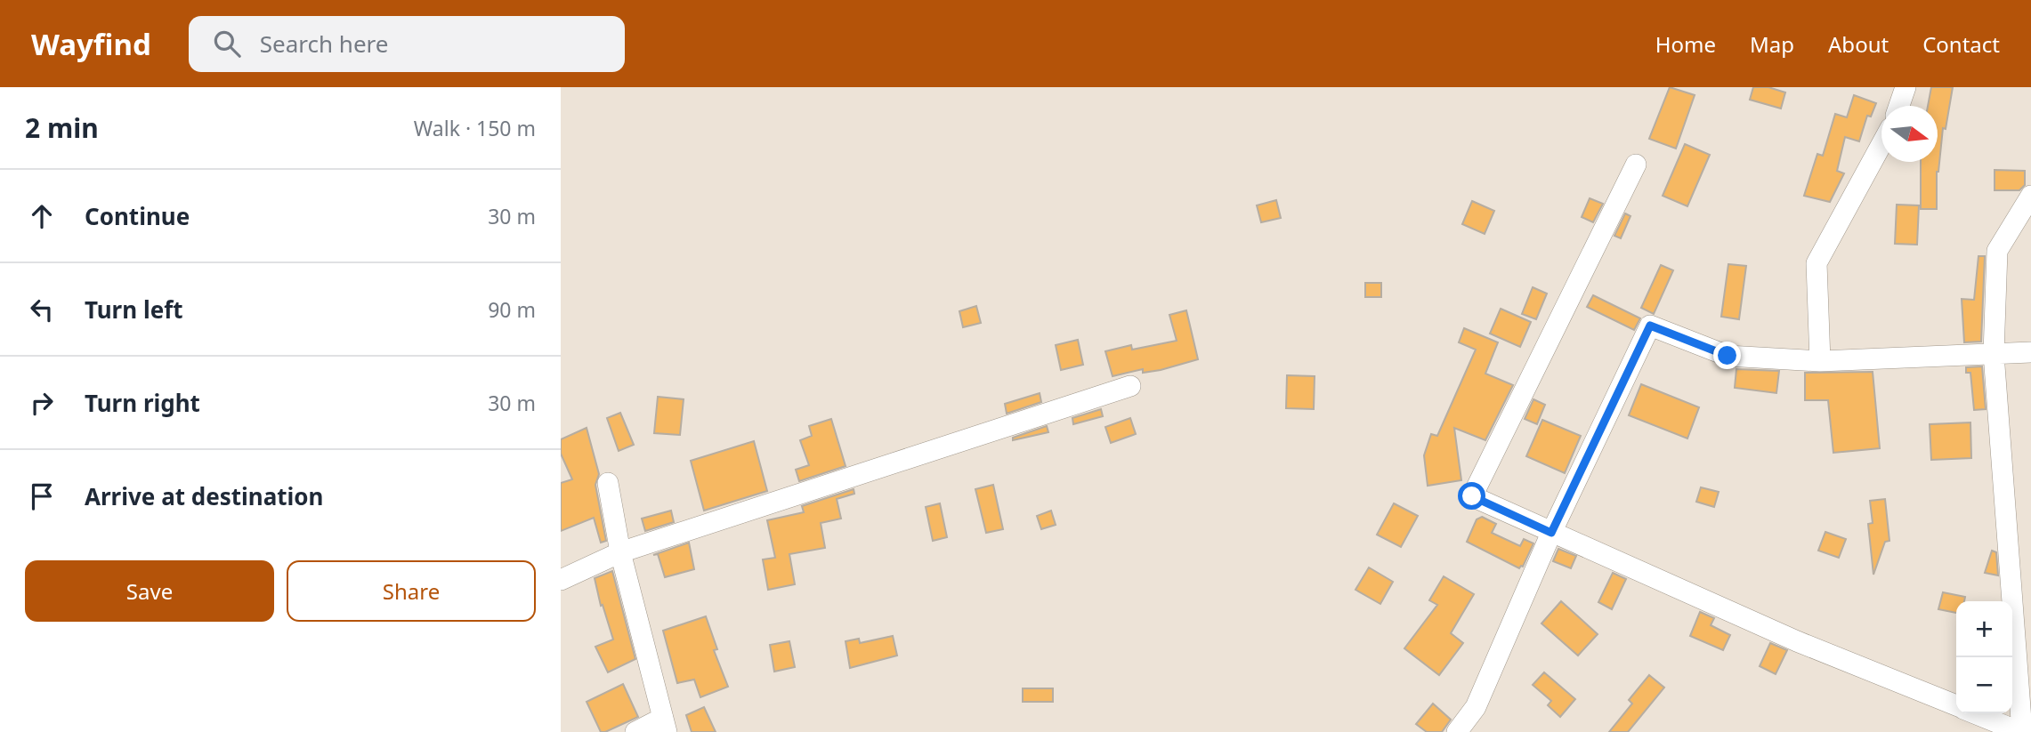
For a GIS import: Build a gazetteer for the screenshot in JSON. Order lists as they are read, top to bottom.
{
  "north": "right",
  "page": {
    "header": "Wayfind",
    "search": "Search here",
    "nav": [
      "Home",
      "Map",
      "About",
      "Contact"
    ],
    "heading": ["2 min", "Walk · 150 m"],
    "list": [
      ["Continue", "30 m"],
      ["Turn left", "90 m"],
      ["Turn right", "30 m"],
      "Arrive at destination"
    ],
    "buttons": ["Save", "Share"],
    "map_buttons": ["+", "−"]
  }
}
